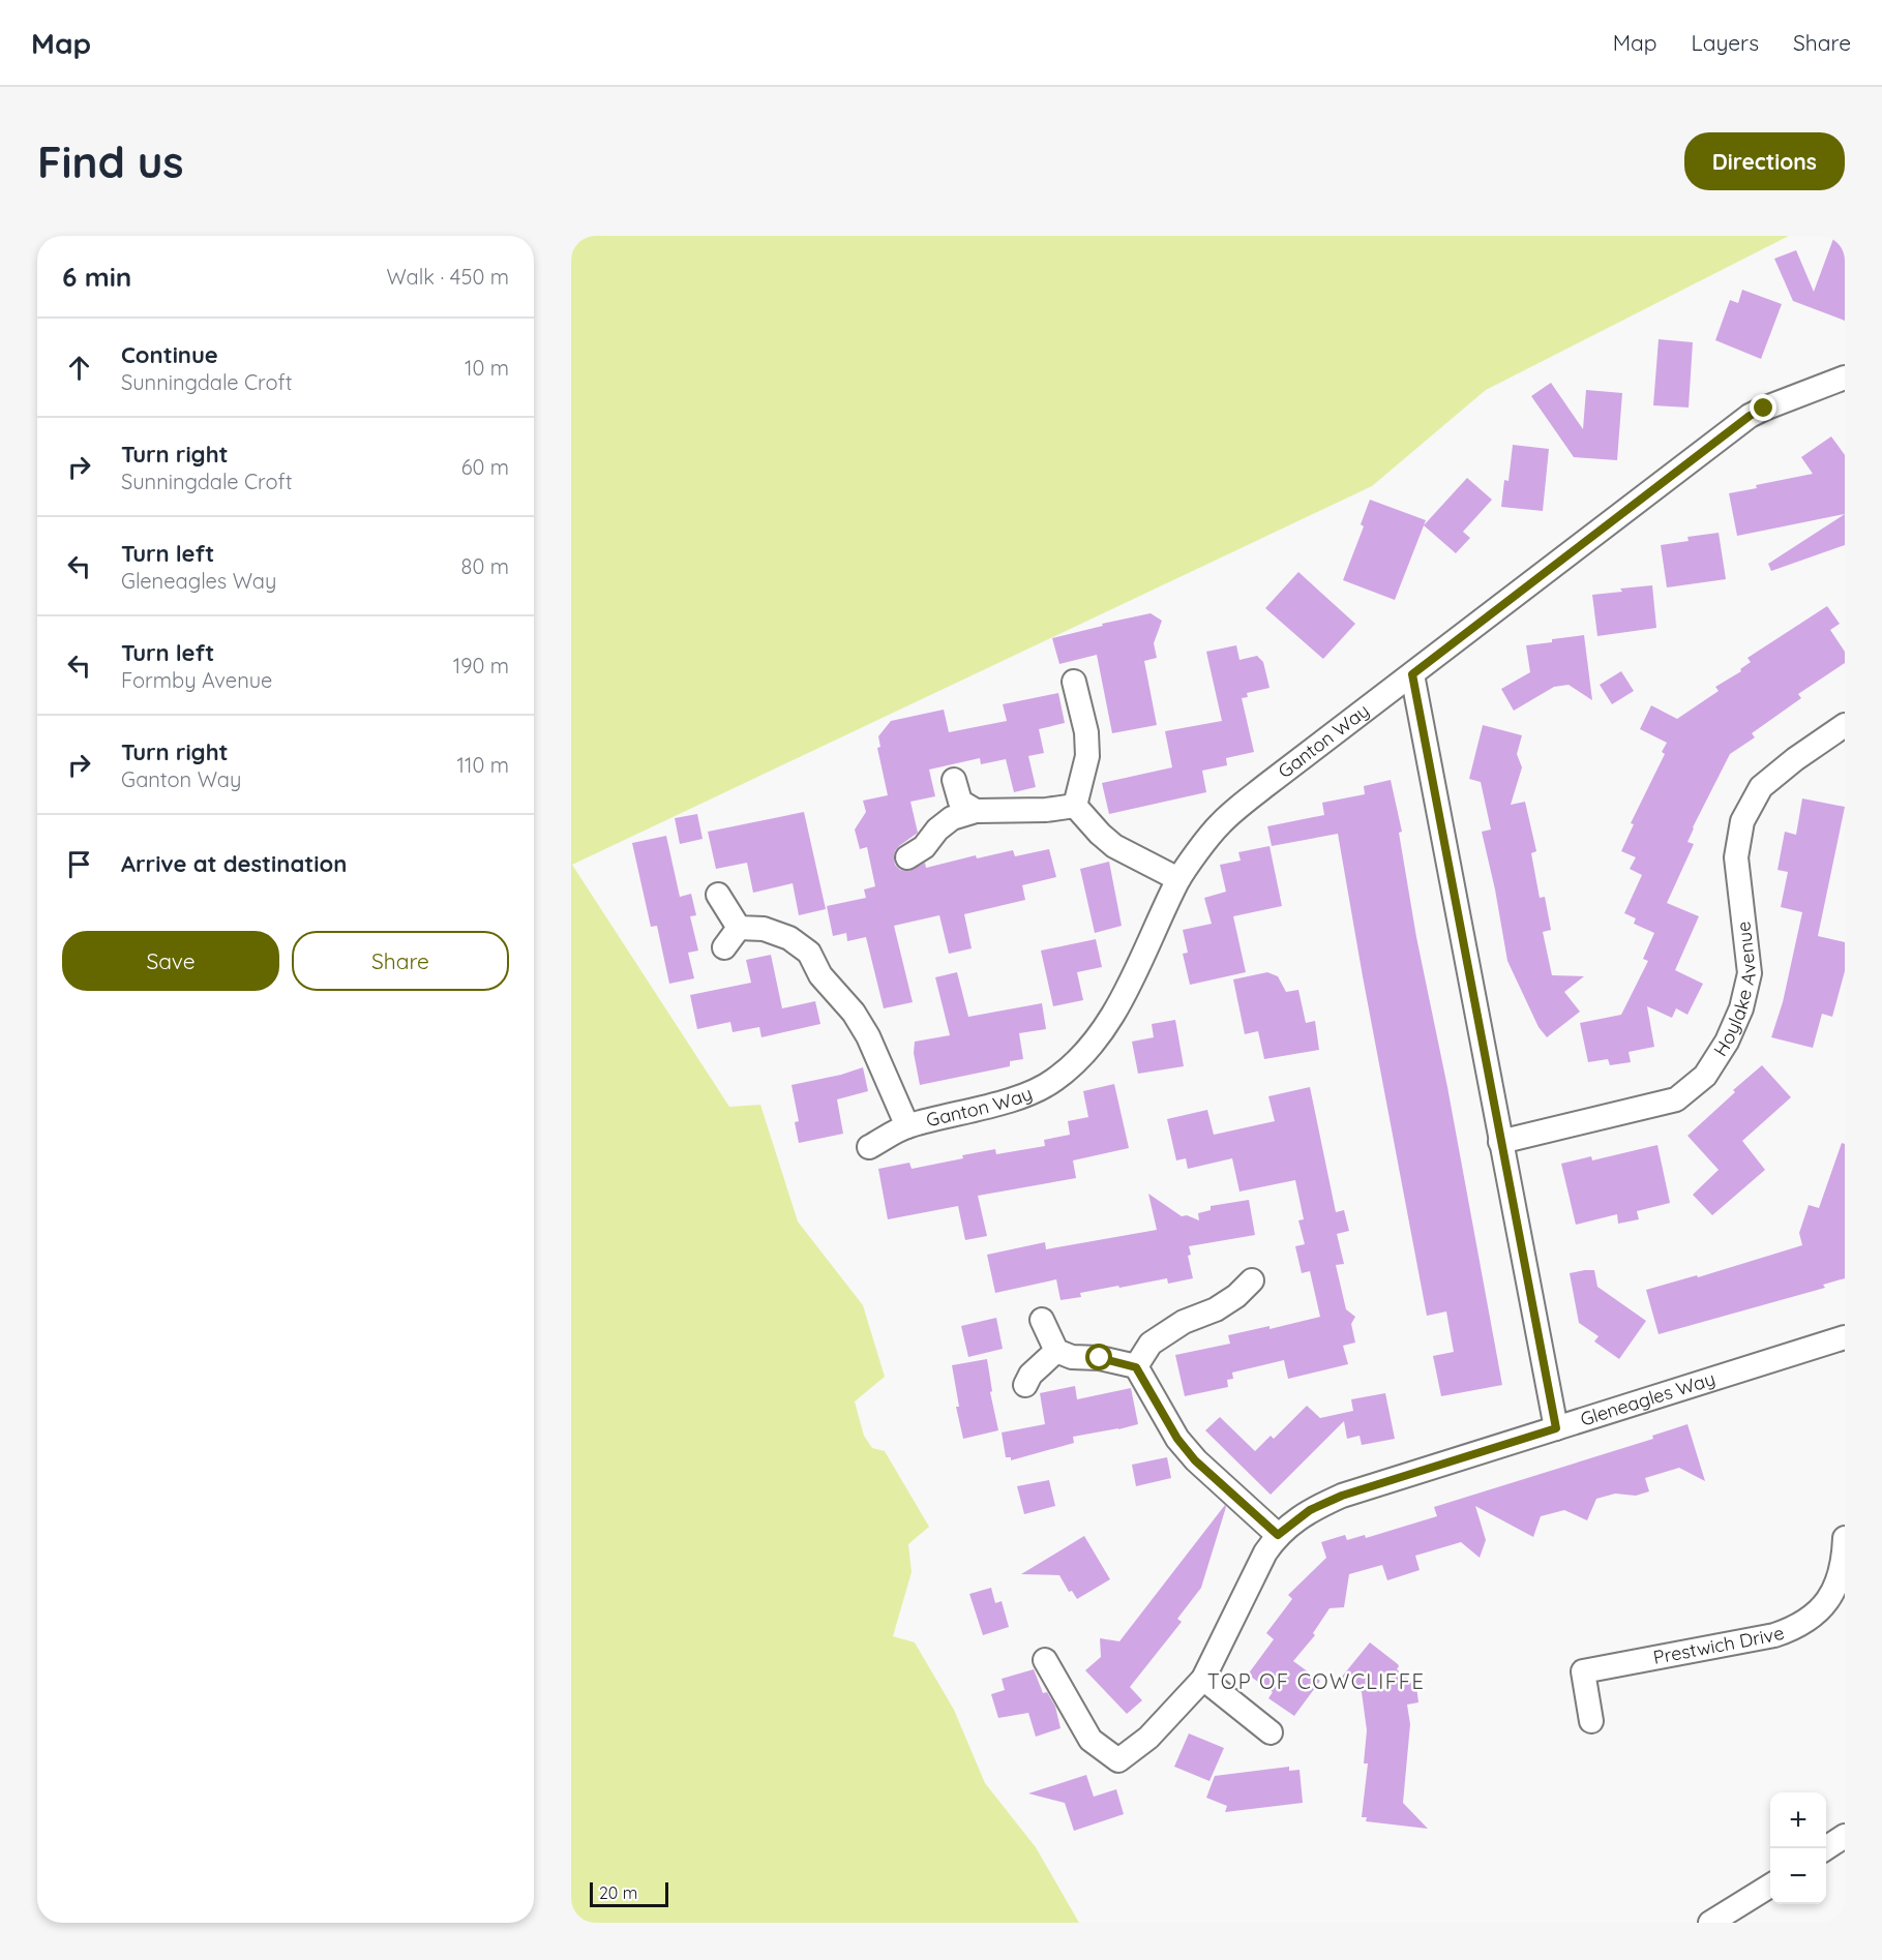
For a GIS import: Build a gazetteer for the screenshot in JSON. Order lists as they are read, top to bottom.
{
  "streets": {
    "street": [
      "Ganton Way",
      "Hoylake Avenue",
      "Gleneagles Way",
      "Prestwich Drive"
    ]
  },
  "districts": ["TOP OF COWCLIFFE"],
  "scale_bar": "20 m",
  "page": {
    "header": "Map",
    "nav": ["Map", "Layers", "Share"],
    "buttons": [
      "Directions",
      ["Save", "Share"]
    ],
    "title": "Find us",
    "heading": ["6 min", "Walk · 450 m"],
    "list": [
      ["Continue", "Sunningdale Croft", "10 m"],
      ["Turn right", "Sunningdale Croft", "60 m"],
      ["Turn left", "Gleneagles Way", "80 m"],
      ["Turn left", "Formby Avenue", "190 m"],
      ["Turn right", "Ganton Way", "110 m"],
      "Arrive at destination"
    ],
    "map_buttons": ["+", "−"],
    "scale": "20 m"
  }
}
